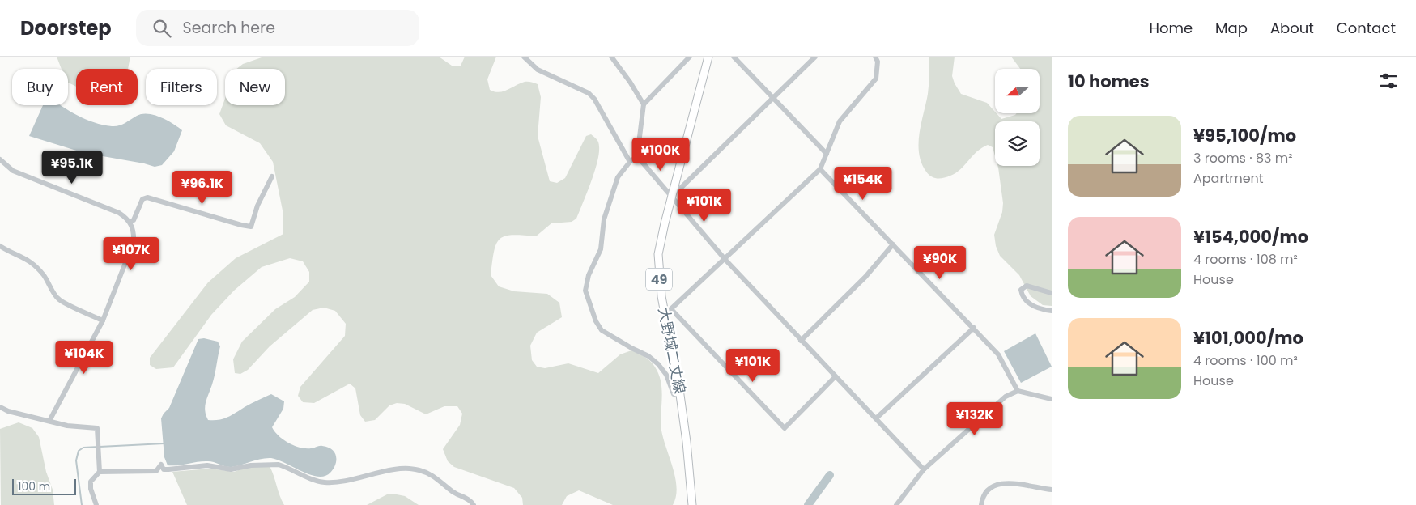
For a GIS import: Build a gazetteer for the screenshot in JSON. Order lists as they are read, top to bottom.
{
  "streets": {
    "main road": ["49", "大野城二丈線"]
  },
  "scale_bar": "100 m",
  "north": "left",
  "page": {
    "header": "Doorstep",
    "search": "Search here",
    "nav": [
      "Home",
      "Map",
      "About",
      "Contact"
    ],
    "heading": "10 homes",
    "chip": [
      "Buy",
      "Rent",
      "Filters",
      "New"
    ],
    "list": [
      {
        "name": "¥95,100/mo",
        "note": "3 rooms · 83 m² · Apartment"
      },
      {
        "name": "¥154,000/mo",
        "note": "4 rooms · 108 m² · House"
      },
      {
        "name": "¥101,000/mo",
        "note": "4 rooms · 100 m² · House"
      }
    ],
    "price": [
      "¥100K",
      "¥95.1K",
      "¥154K",
      "¥96.1K",
      "¥101K",
      "¥107K",
      "¥90K",
      "¥104K",
      "¥101K",
      "¥132K"
    ],
    "scale": "100 m"
  }
}
